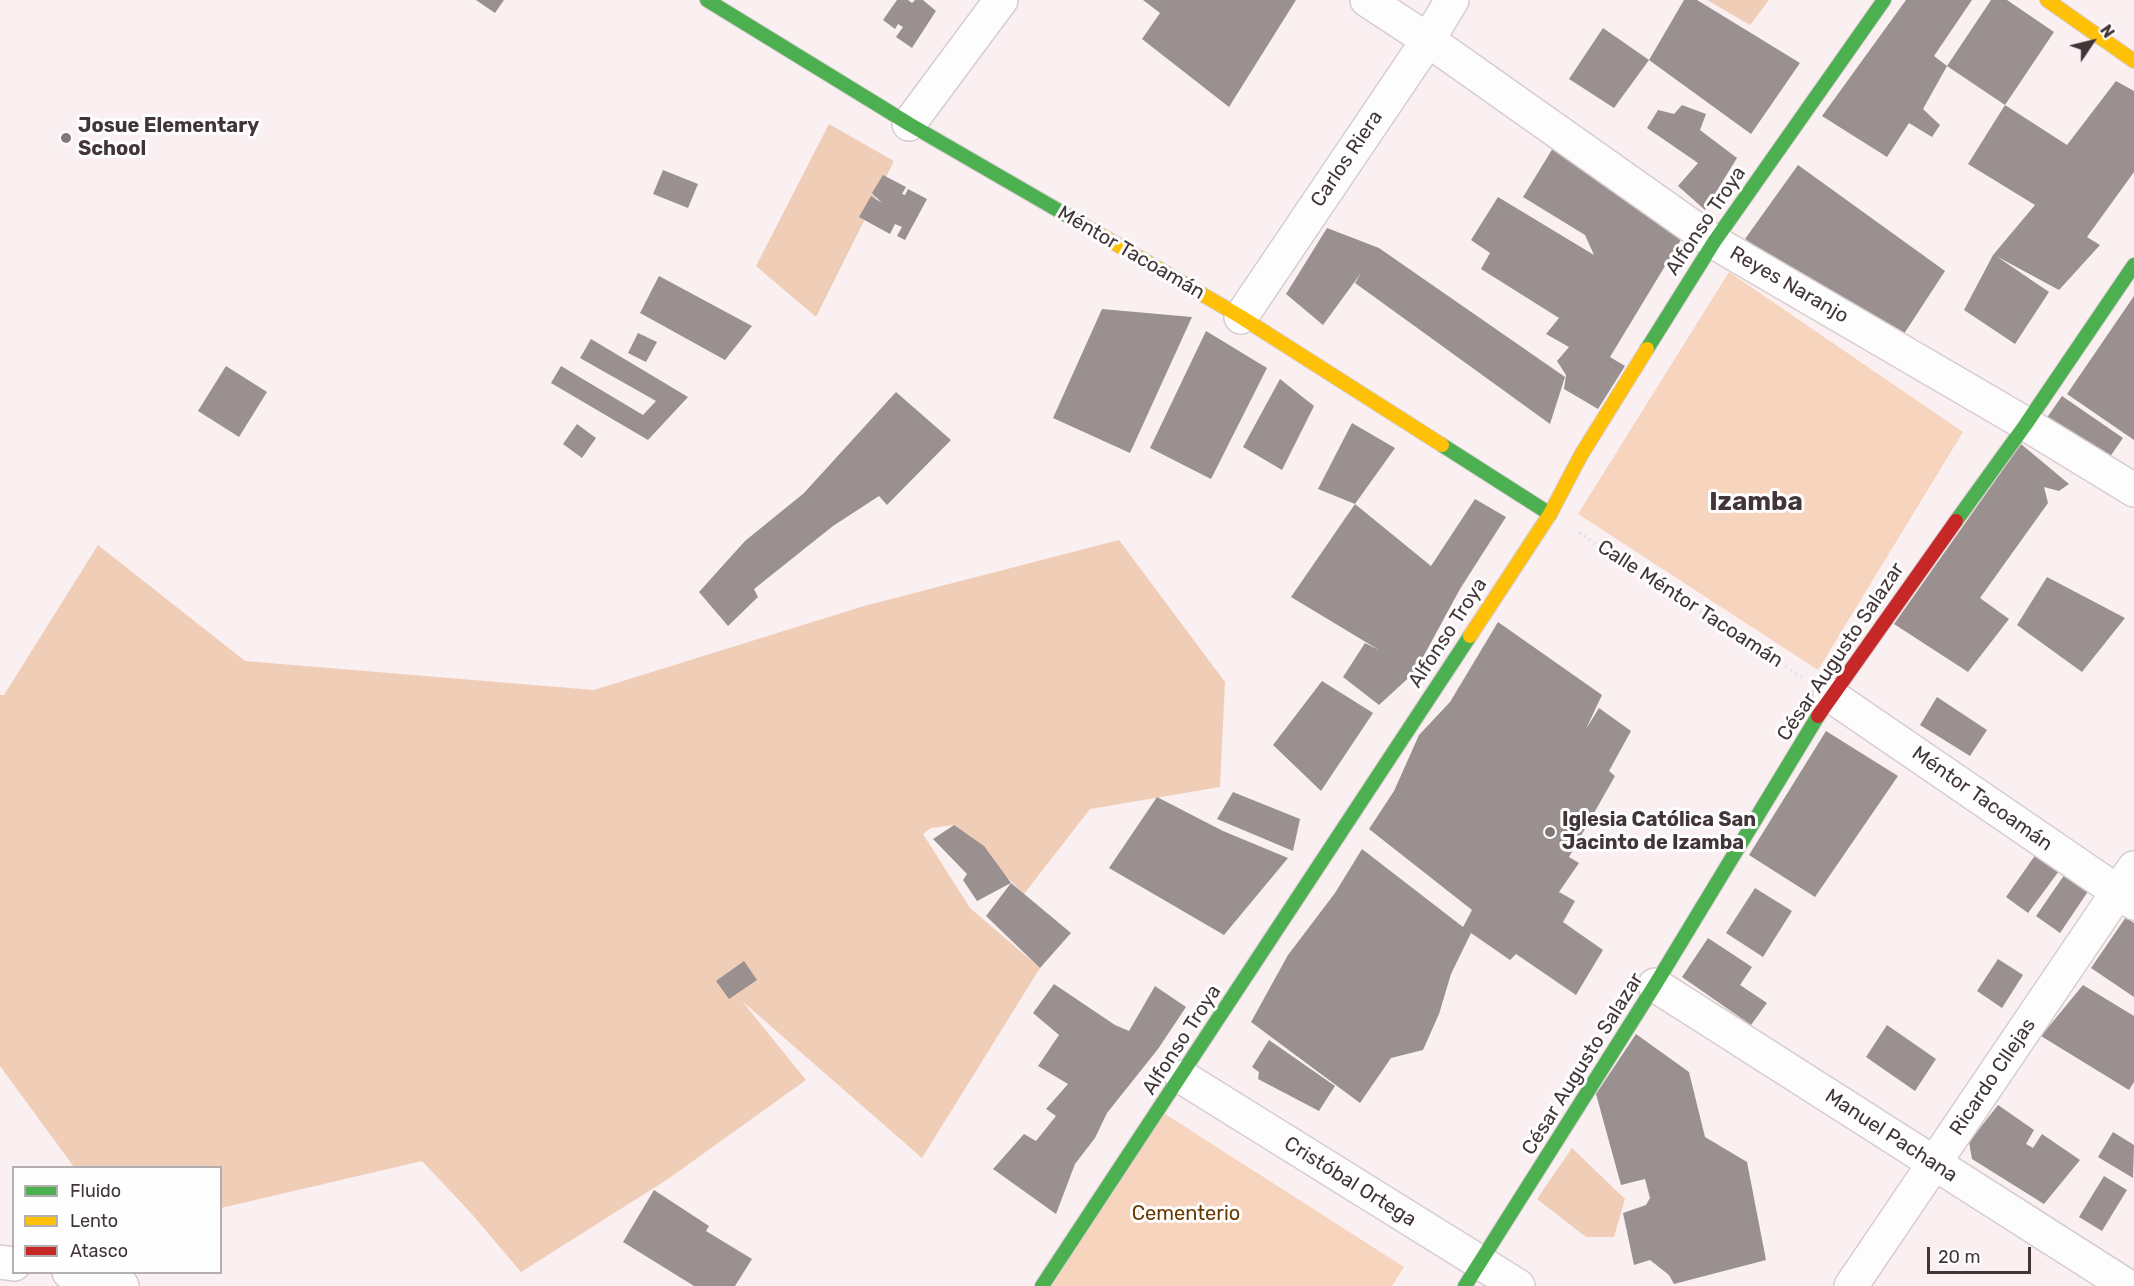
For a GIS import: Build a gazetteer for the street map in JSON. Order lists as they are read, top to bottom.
{
  "streets": {
    "street": [
      "Carlos Riera",
      "Alfonso Troya",
      "Méntor Tacoamán",
      "Reyes Naranjo",
      "César Augusto Salazar",
      "Ricardo Cllejas",
      "Manuel Pachana",
      "Cristóbal Ortega"
    ],
    "path": ["Calle Méntor Tacoamán"]
  },
  "crossings": [
    ["Carlos Riera", "Méntor Tacoamán"],
    ["Carlos Riera", "Reyes Naranjo"],
    ["Alfonso Troya", "Méntor Tacoamán"],
    ["Alfonso Troya", "Reyes Naranjo"],
    ["Alfonso Troya", "Calle Méntor Tacoamán"],
    ["Alfonso Troya", "Cristóbal Ortega"],
    ["Méntor Tacoamán", "Calle Méntor Tacoamán"],
    ["Méntor Tacoamán", "César Augusto Salazar"],
    ["Méntor Tacoamán", "Ricardo Cllejas"],
    ["Reyes Naranjo", "César Augusto Salazar"],
    ["Calle Méntor Tacoamán", "César Augusto Salazar"],
    ["César Augusto Salazar", "Manuel Pachana"],
    ["César Augusto Salazar", "Cristóbal Ortega"],
    ["Ricardo Cllejas", "Manuel Pachana"]
  ],
  "districts": ["Izamba"],
  "parks": ["Cementerio"],
  "places": ["Josue Elementary School", "Iglesia Católica San Jacinto de Izamba"],
  "legend": ["Fluido", "Lento", "Atasco"],
  "scale_bar": "20 m",
  "north": "top right"
}
